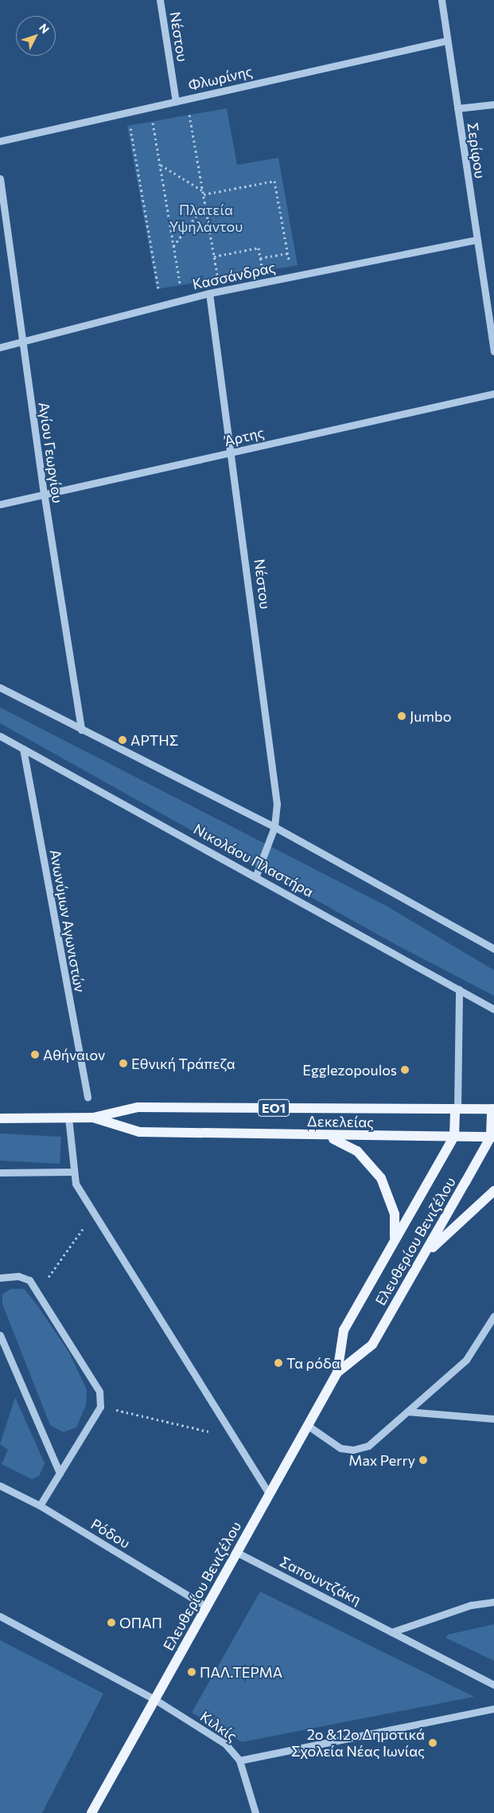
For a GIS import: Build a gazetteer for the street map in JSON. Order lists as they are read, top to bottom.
{
  "streets": {
    "main road": ["ΕΟ1", "Δεκελείας", "Ελευθερίου Βενιζέλου"],
    "street": [
      "Νέστου",
      "Φλωρίνης",
      "Σερίφου",
      "Κασσάνδρας",
      "Άρτης",
      "Αγίου Γεωργίου",
      "Νικολάου Πλαστήρα",
      "Ανωνύμων Αγωνιστών",
      "Ρόδου",
      "Σαπουντζάκη",
      "Κιλκίς"
    ]
  },
  "crossings": [
    ["Νέστου", "Φλωρίνης"],
    ["Νέστου", "Κασσάνδρας"],
    ["Νέστου", "Άρτης"],
    ["Νέστου", "Νικολάου Πλαστήρα"],
    ["Φλωρίνης", "Σερίφου"],
    ["Σερίφου", "Κασσάνδρας"],
    ["Κασσάνδρας", "Αγίου Γεωργίου"],
    ["Άρτης", "Αγίου Γεωργίου"],
    ["Νικολάου Πλαστήρα", "Ανωνύμων Αγωνιστών"],
    ["Δεκελείας", "Ελευθερίου Βενιζέλου"],
    ["Ελευθερίου Βενιζέλου", "Ρόδου"],
    ["Ελευθερίου Βενιζέλου", "Σαπουντζάκη"],
    ["Ελευθερίου Βενιζέλου", "Κιλκίς"]
  ],
  "parks": ["Πλατεία Υψηλάντου"],
  "places": [
    "Jumbo",
    "ΑΡΤΗΣ",
    "Αθήναιον",
    "Εθνική Τράπεζα",
    "Egglezopoulos",
    "Τα ρόδα",
    "Max Perry",
    "ΟΠΑΠ",
    "ΠΑΛ.ΤΕΡΜΑ",
    "2ο &12ο Δημοτικά Σχολεία Νέας Ιωνίας"
  ],
  "north": "top right"
}
